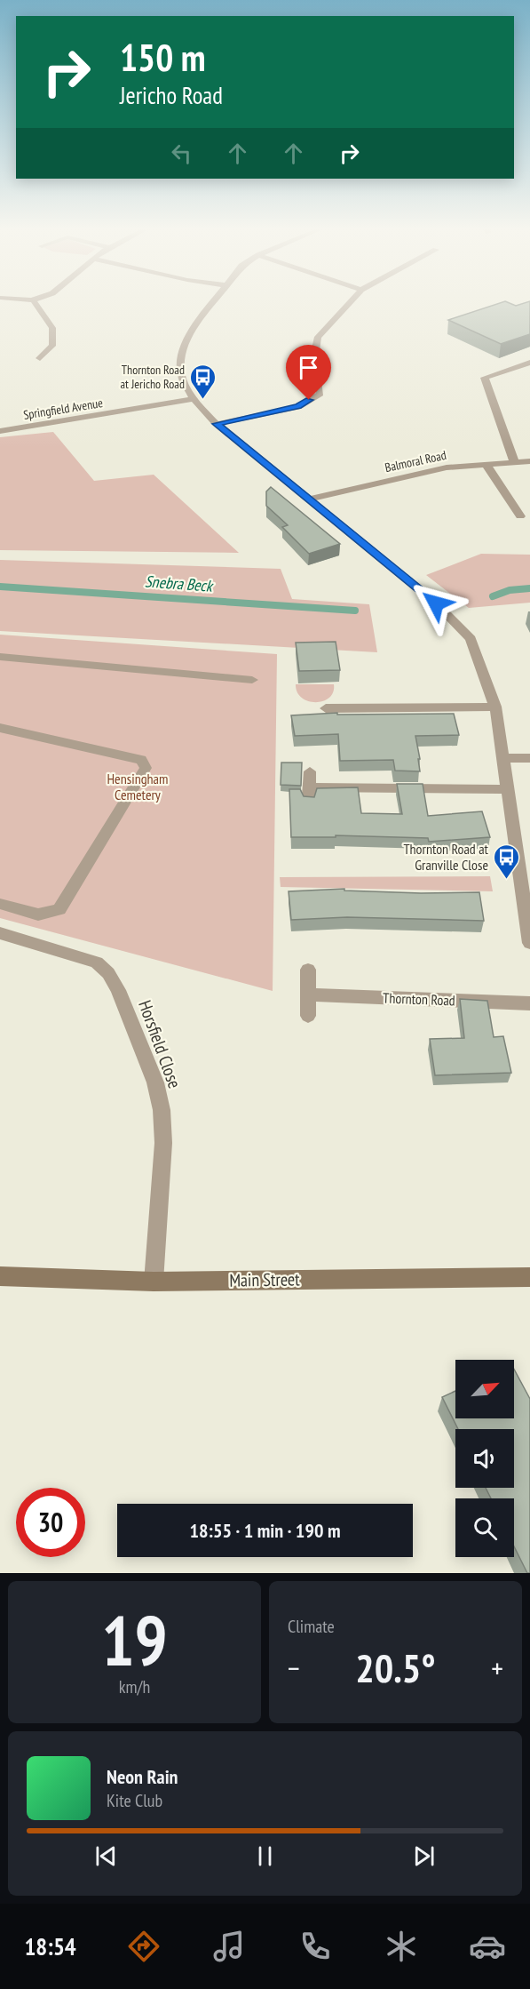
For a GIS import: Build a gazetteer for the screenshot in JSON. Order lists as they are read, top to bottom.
{
  "streets": {
    "main road": ["Main Street"],
    "street": [
      "Springfield Avenue",
      "Balmoral Road",
      "Thornton Road",
      "Horsfield Close"
    ]
  },
  "crossings": [
    ["Horsfield Close", "Main Street"]
  ],
  "water": ["Snebra Beck"],
  "parks": ["Hensingham Cemetery"],
  "places": {
    "bus stop": ["Thornton Road at Jericho Road", "Thornton Road at Granville Close"]
  },
  "north": "top right",
  "page": {
    "turn": ["150 m", "Jericho Road"],
    "limit": "30",
    "trip": "18:55 · 1 min · 190 m",
    "tile": [
      ["19", "km/h"],
      "Climate"
    ],
    "heat": ["−", "20.5°", "+"],
    "song": ["Neon Rain", "Kite Club"],
    "tabs": "18:54"
  }
}
